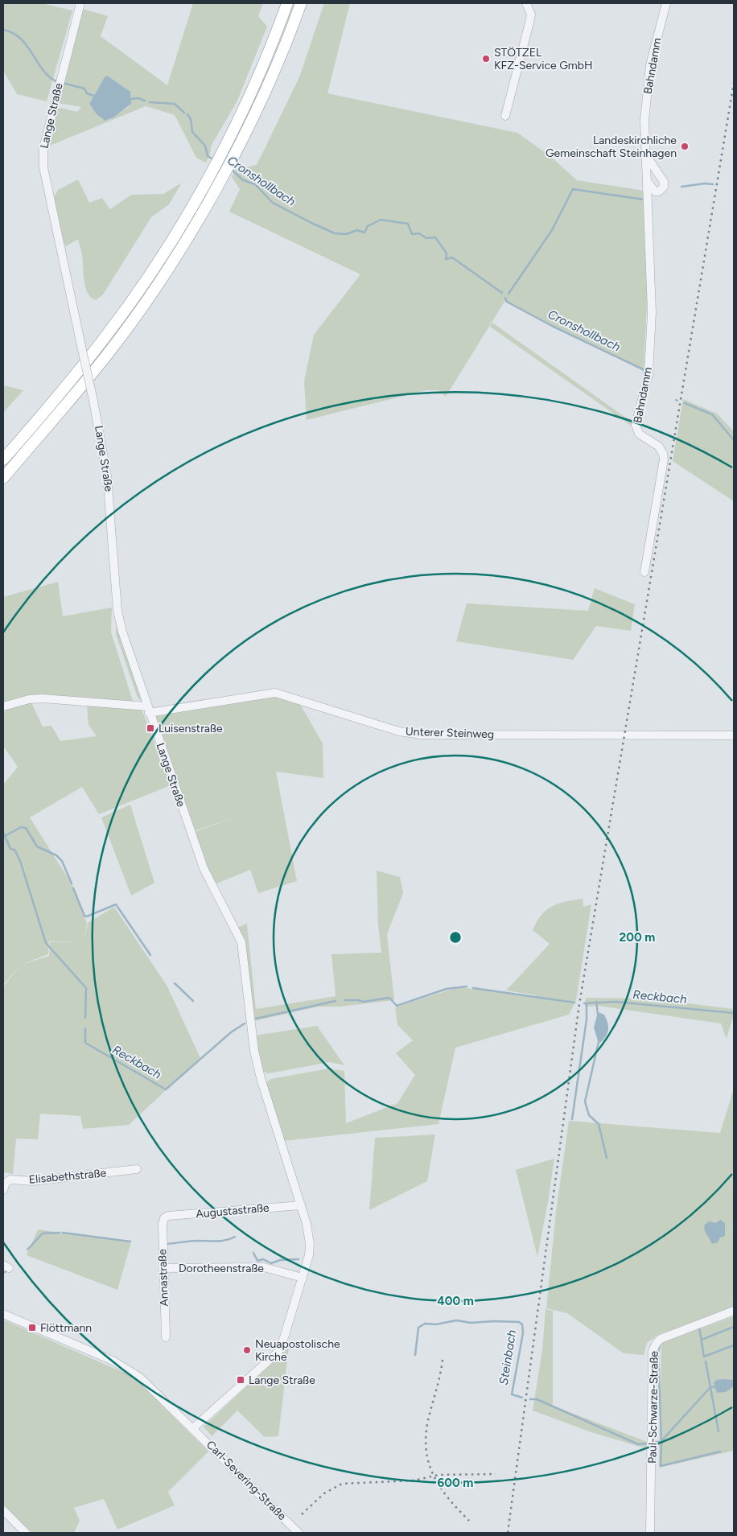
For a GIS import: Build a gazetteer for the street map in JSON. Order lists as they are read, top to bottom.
{
  "streets": {
    "street": [
      "Bahndamm",
      "Lange Straße",
      "Unterer Steinweg",
      "Elisabethstraße",
      "Augustastraße",
      "Dorotheenstraße",
      "Annastraße",
      "Paul-Schwarze-Straße",
      "Carl-Severing-Straße"
    ]
  },
  "crossings": [
    ["Lange Straße", "Unterer Steinweg"],
    ["Lange Straße", "Augustastraße"],
    ["Lange Straße", "Dorotheenstraße"],
    ["Lange Straße", "Carl-Severing-Straße"],
    ["Augustastraße", "Annastraße"],
    ["Dorotheenstraße", "Annastraße"]
  ],
  "water": ["Cronshollbach", "Reckbach", "Steinbach"],
  "places": {
    "other": ["STÖTZEL KFZ-Service GmbH", "Landeskirchliche Gemeinschaft Steinhagen", "Neuapostolische Kirche"],
    "transit": ["Luisenstraße", "Flöttmann", "Lange Straße"]
  },
  "rings": ["200 m", "400 m", "600 m"]
}
